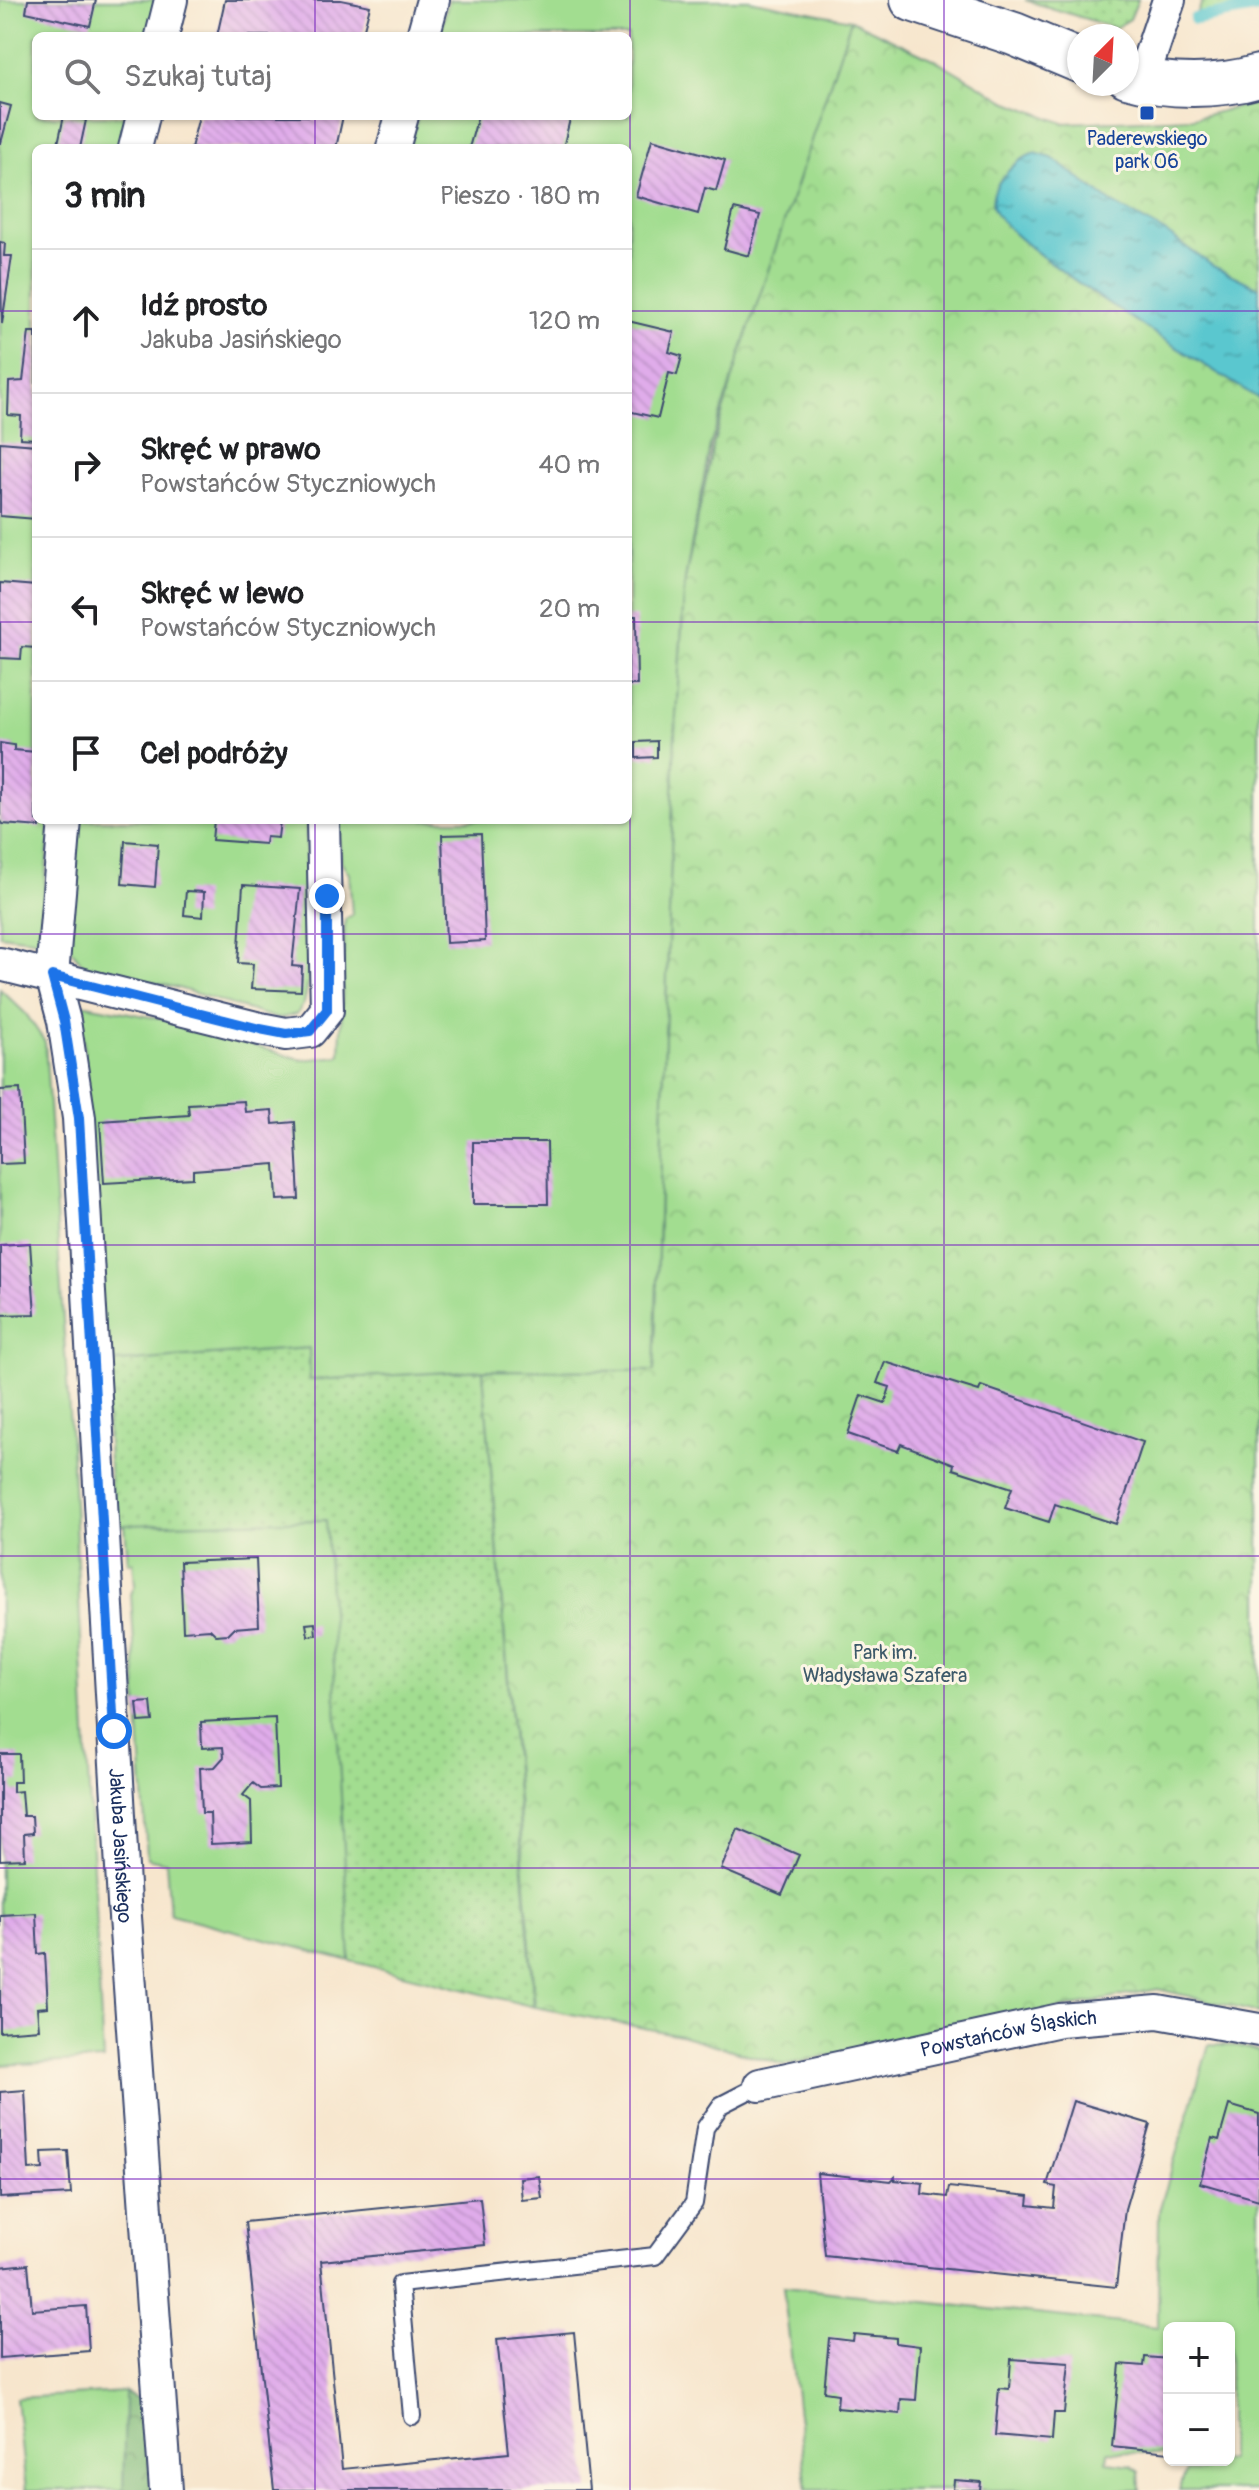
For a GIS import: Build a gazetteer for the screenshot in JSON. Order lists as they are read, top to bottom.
{
  "streets": {
    "street": ["Jakuba Jasińskiego", "Powstańców Śląskich"]
  },
  "parks": ["Park im. Władysława Szafera"],
  "places": {
    "transit": ["Paderewskiego park 06"]
  },
  "north": "top right",
  "page": {
    "search": "Szukaj tutaj",
    "heading": ["3 min", "Pieszo · 180 m"],
    "list": [
      ["Idź prosto", "Jakuba Jasińskiego", "120 m"],
      ["Skręć w prawo", "Powstańców Styczniowych", "40 m"],
      ["Skręć w lewo", "Powstańców Styczniowych", "20 m"],
      "Cel podróży"
    ],
    "map_buttons": ["+", "−"]
  }
}
